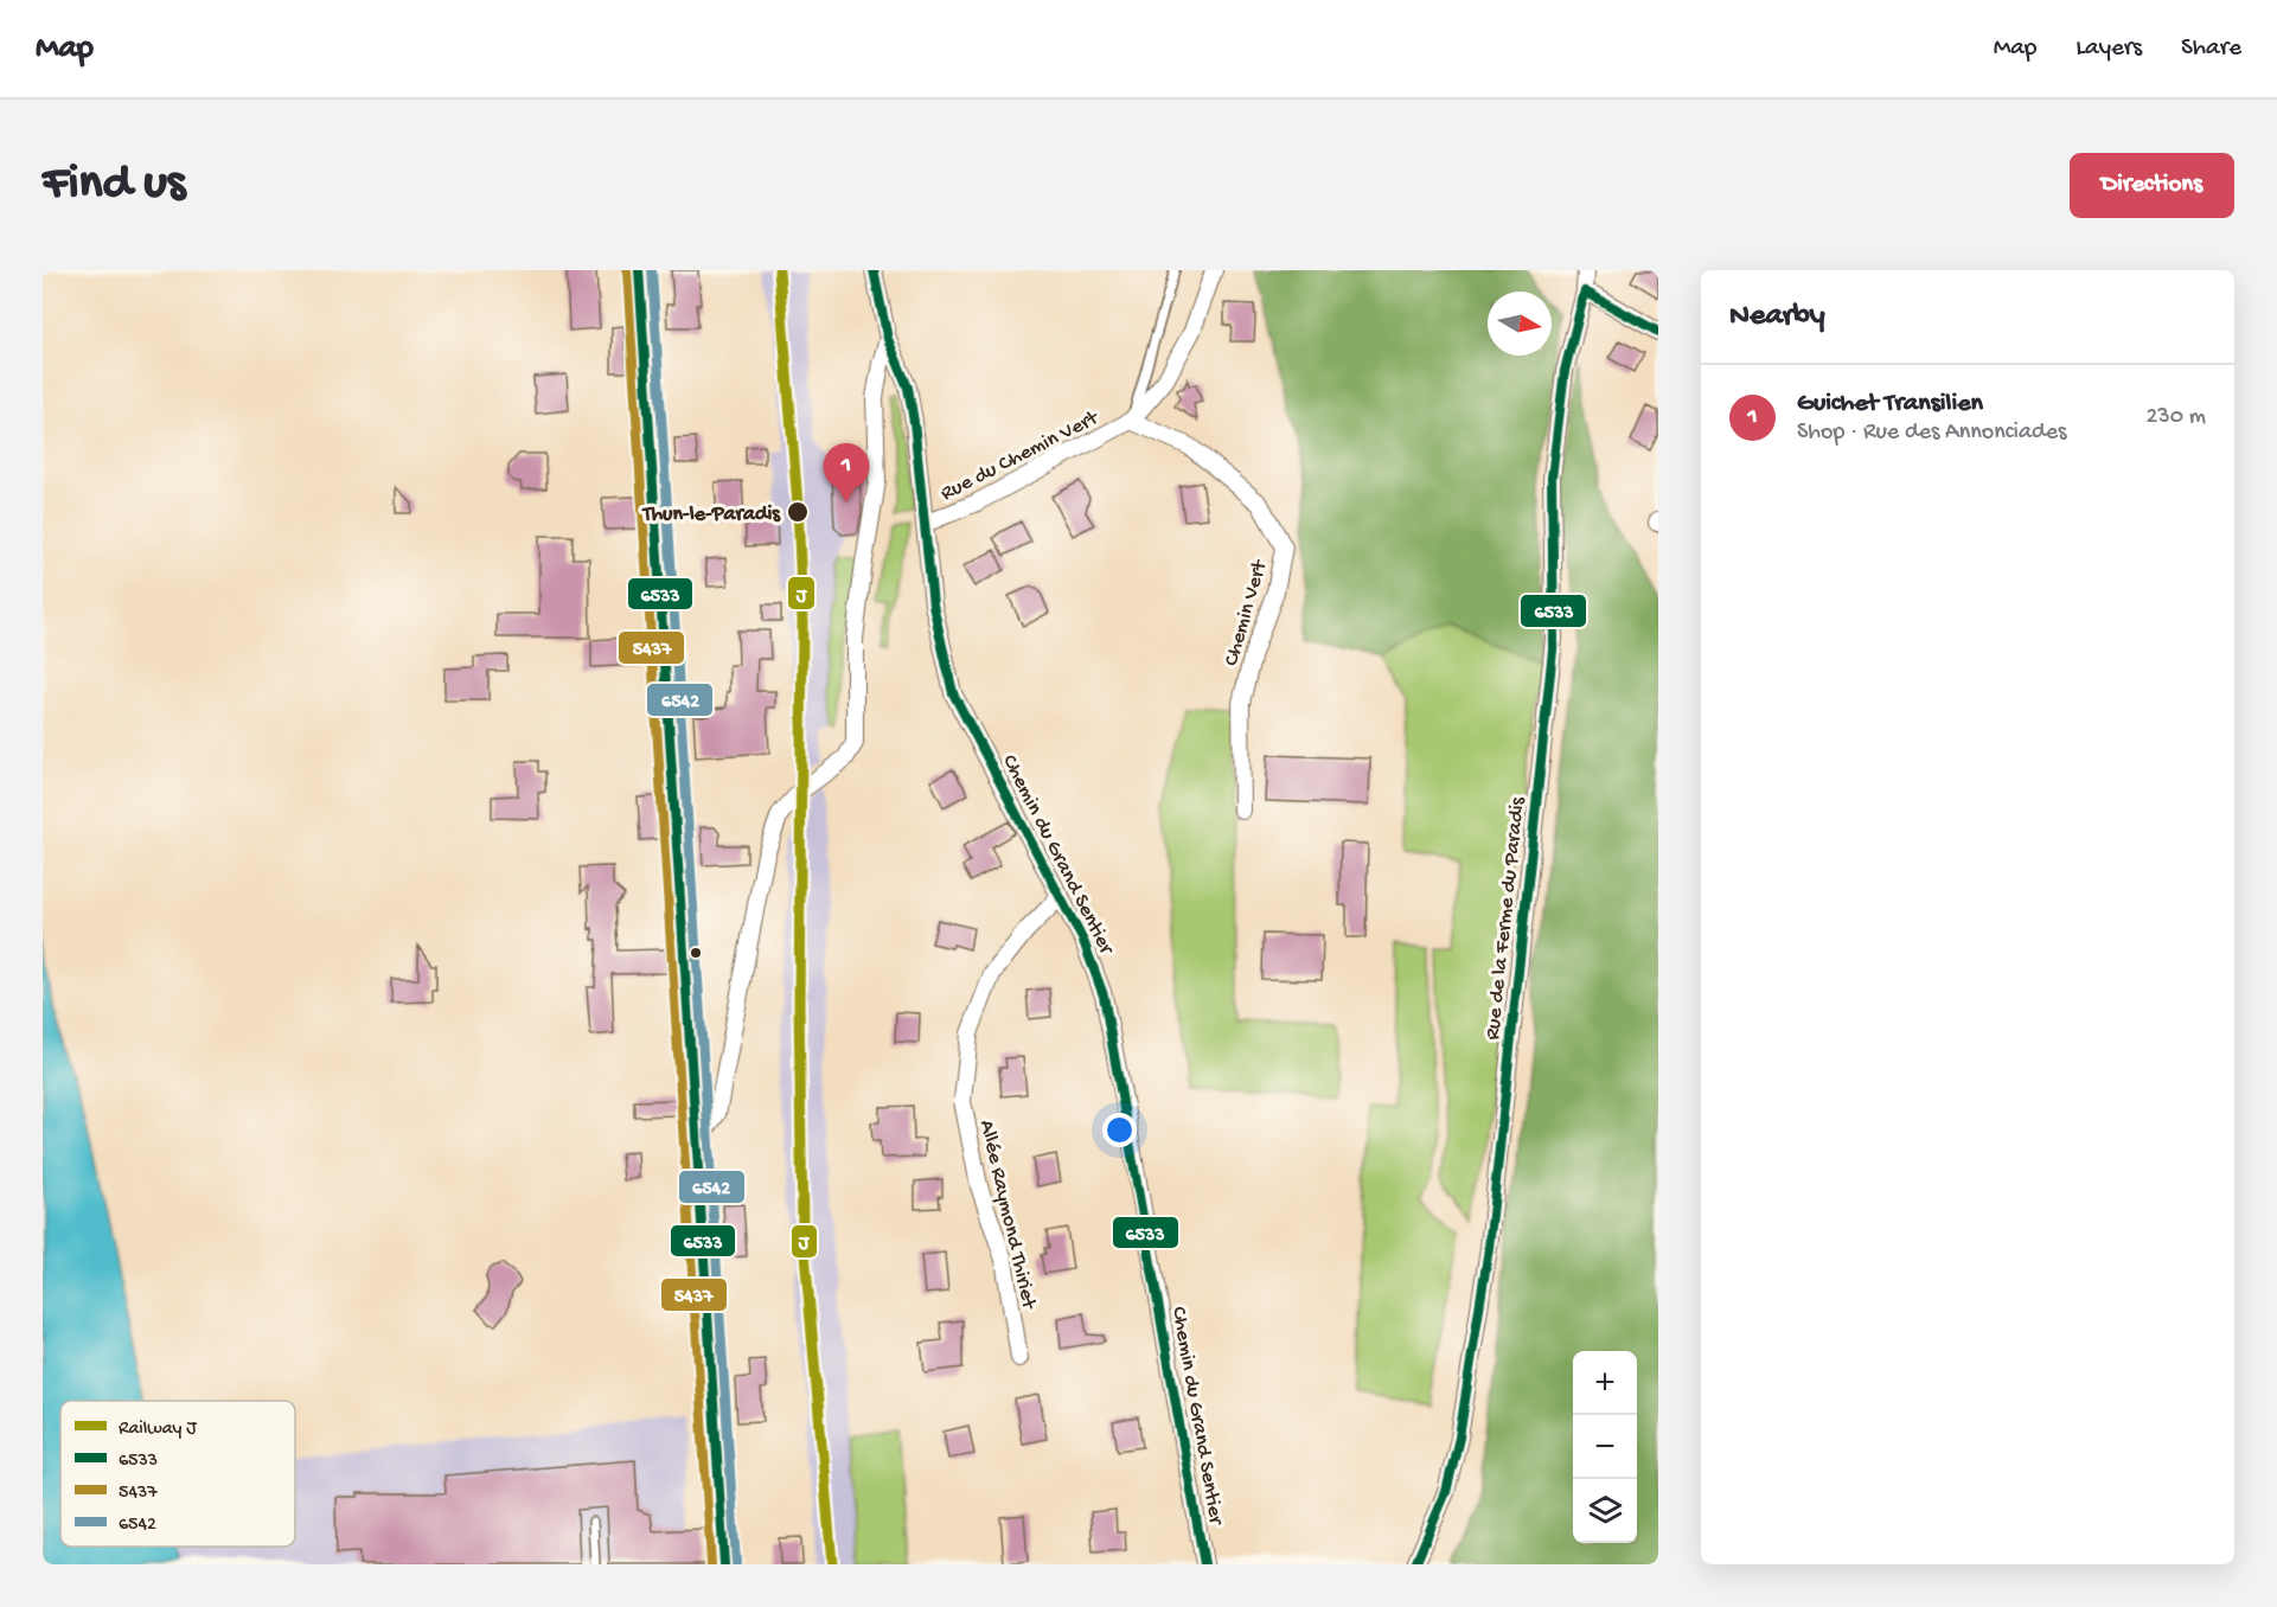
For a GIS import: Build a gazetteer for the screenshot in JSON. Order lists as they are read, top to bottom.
{
  "streets": {
    "street": [
      "Rue du Chemin Vert",
      "Chemin Vert",
      "Chemin du Grand Sentier",
      "Rue de la Ferme du Paradis",
      "Allée Raymond Thiriet"
    ]
  },
  "crossings": [
    ["Rue du Chemin Vert", "Chemin Vert"],
    ["Rue du Chemin Vert", "Chemin du Grand Sentier"],
    ["Chemin du Grand Sentier", "Allée Raymond Thiriet"]
  ],
  "places": ["Thun-le-Paradis"],
  "lines": [
    "rail line J",
    "transit line 6533",
    "transit line 6542",
    "transit line 5437"
  ],
  "legend": [
    "Railway J",
    "6533",
    "5437",
    "6542"
  ],
  "north": "right",
  "page": {
    "header": "Map",
    "nav": ["Map", "Layers", "Share"],
    "buttons": "Directions",
    "title": "Find us",
    "heading": "Nearby",
    "list": [
      {
        "mark": "1",
        "name": "Guichet Transilien",
        "note": "Shop · Rue des Annonciades",
        "value": "230 m"
      }
    ],
    "pins": "1",
    "map_buttons": ["+", "−"]
  }
}
